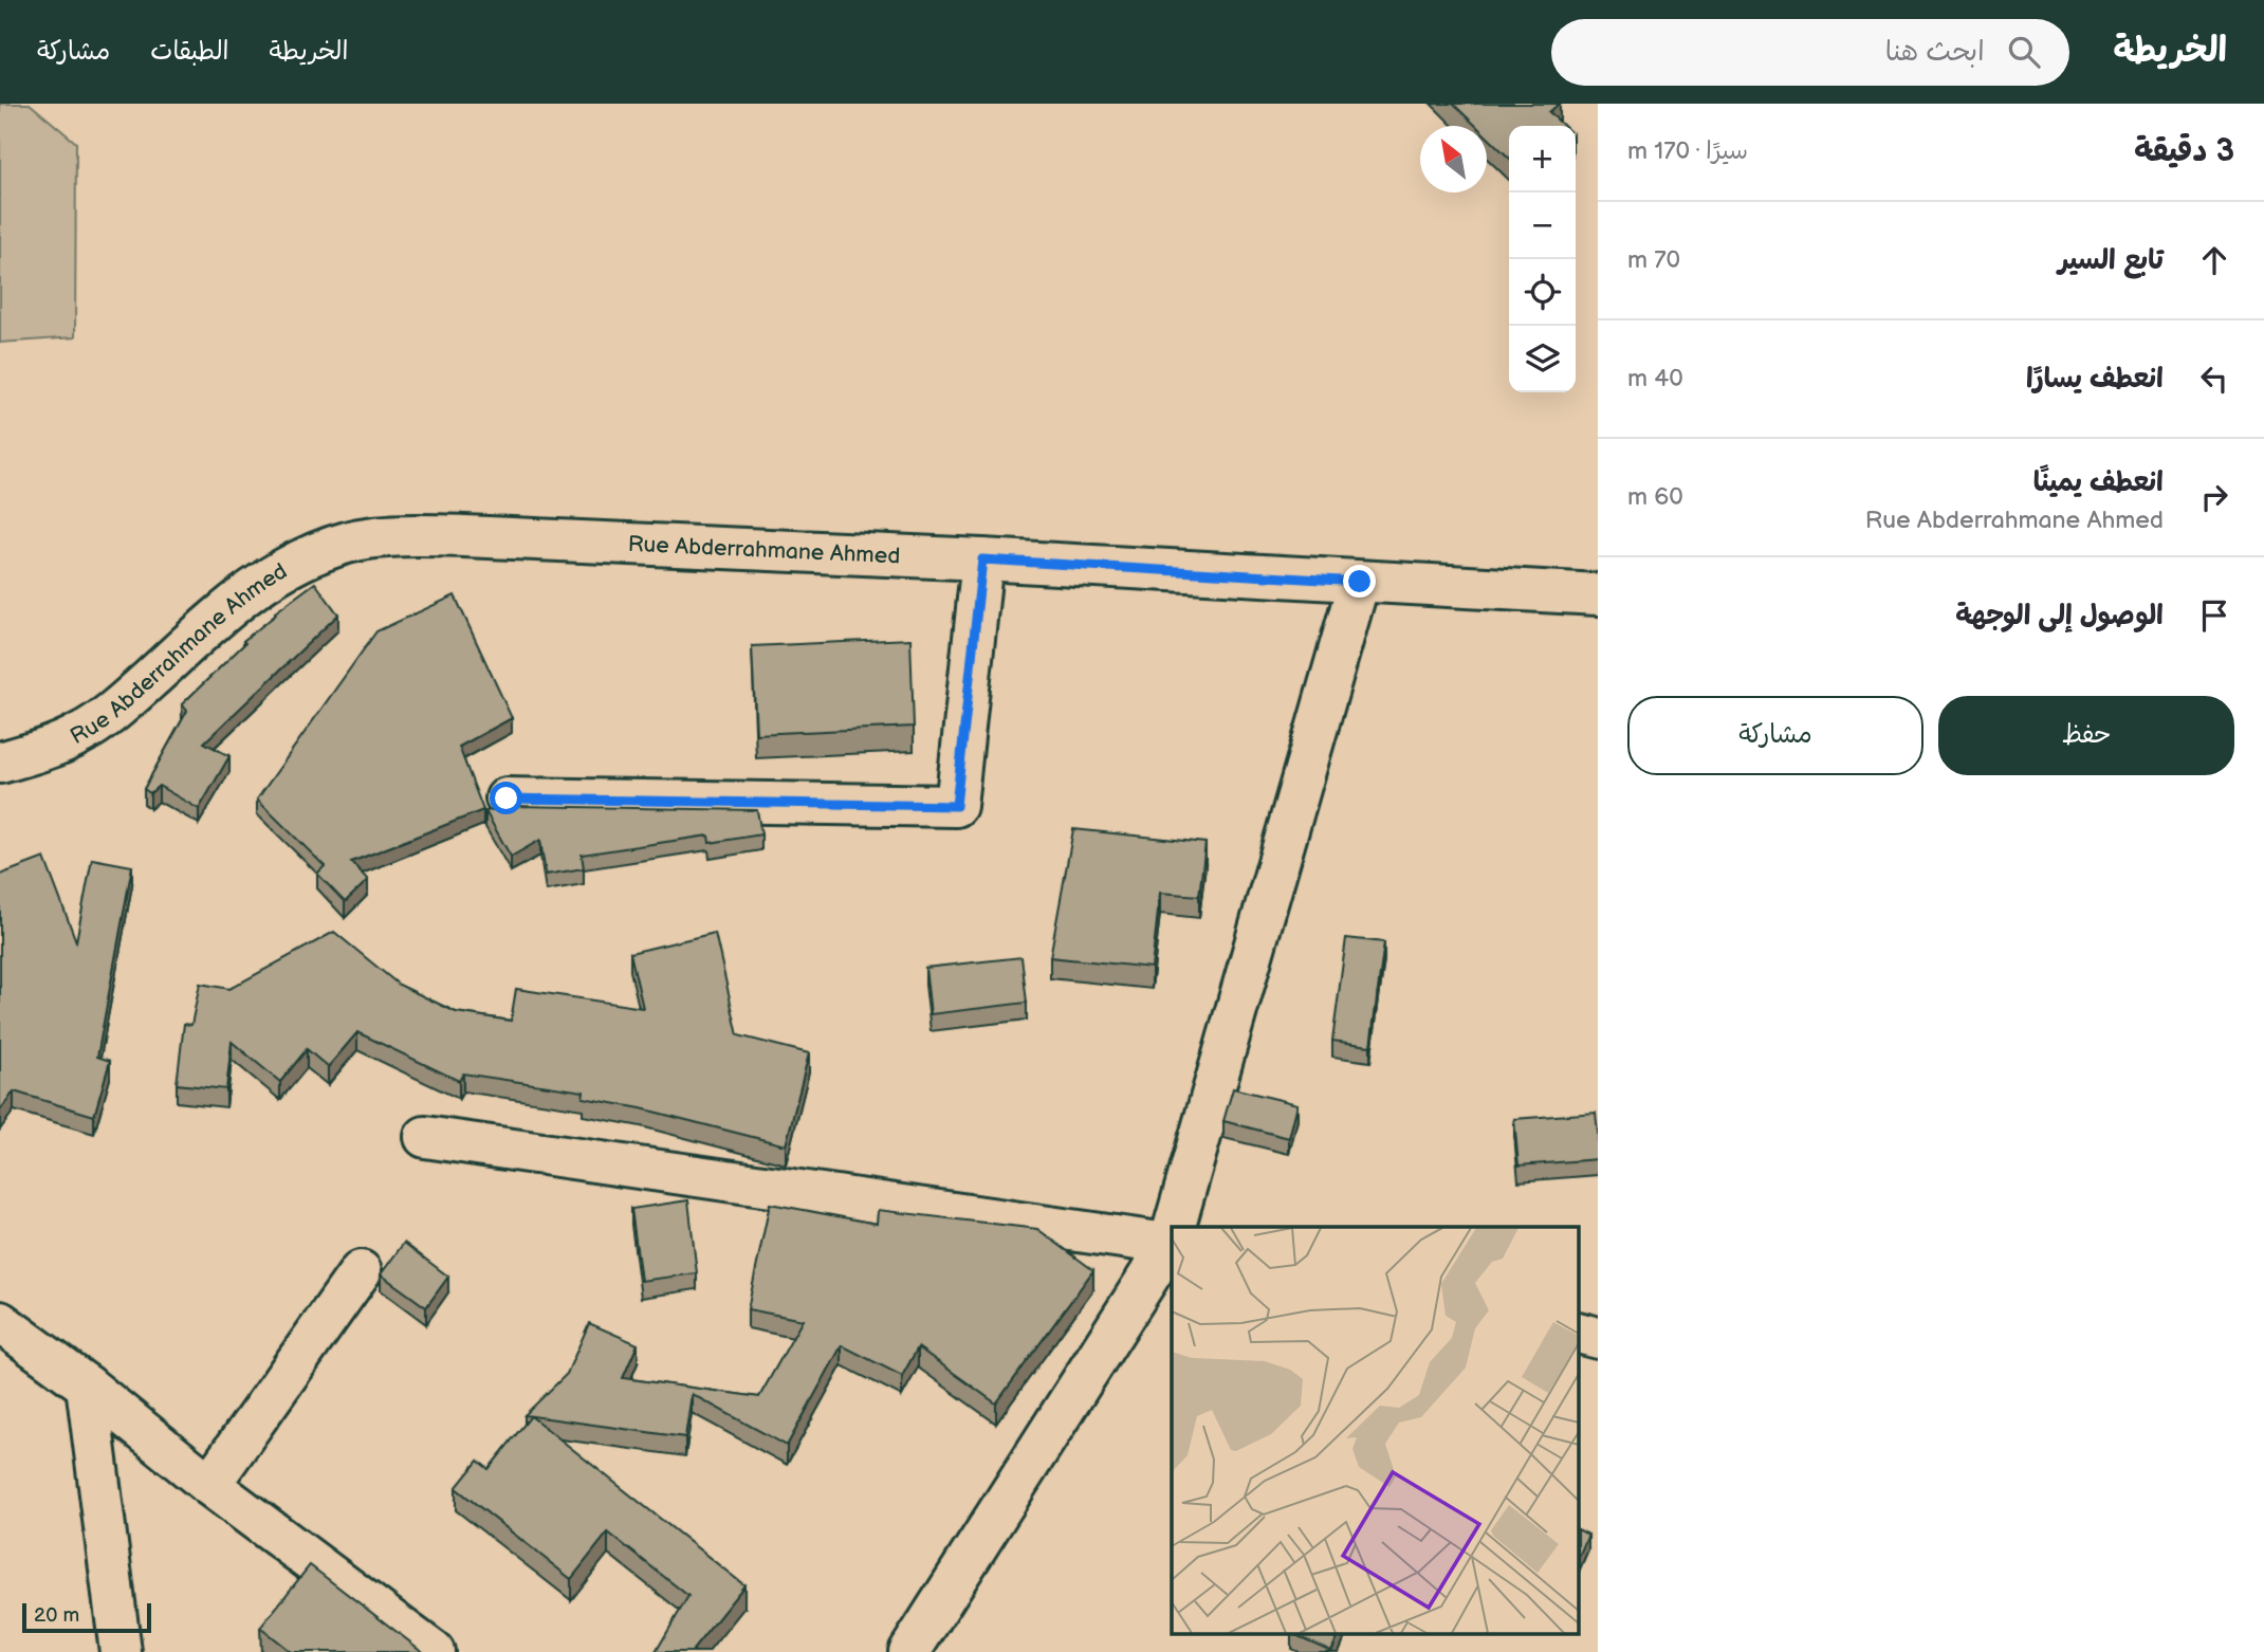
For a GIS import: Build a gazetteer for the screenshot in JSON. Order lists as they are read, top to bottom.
{
  "streets": {
    "street": ["Rue Abderrahmane Ahmed"]
  },
  "scale_bar": "20 m",
  "north": "top left",
  "page": {
    "header": "الخريطة",
    "search": "ابحث هنا",
    "nav": ["الخريطة", "الطبقات", "مشاركة"],
    "heading": ["3 دقيقة", "سيرًا · 170 m"],
    "map_buttons": ["+", "−"],
    "list": [
      ["تابع السير", "70 m"],
      ["انعطف يسارًا", "40 m"],
      ["انعطف يمينًا", "Rue Abderrahmane Ahmed", "60 m"],
      "الوصول إلى الوجهة"
    ],
    "buttons": ["حفظ", "مشاركة"],
    "scale": "20 m"
  }
}
